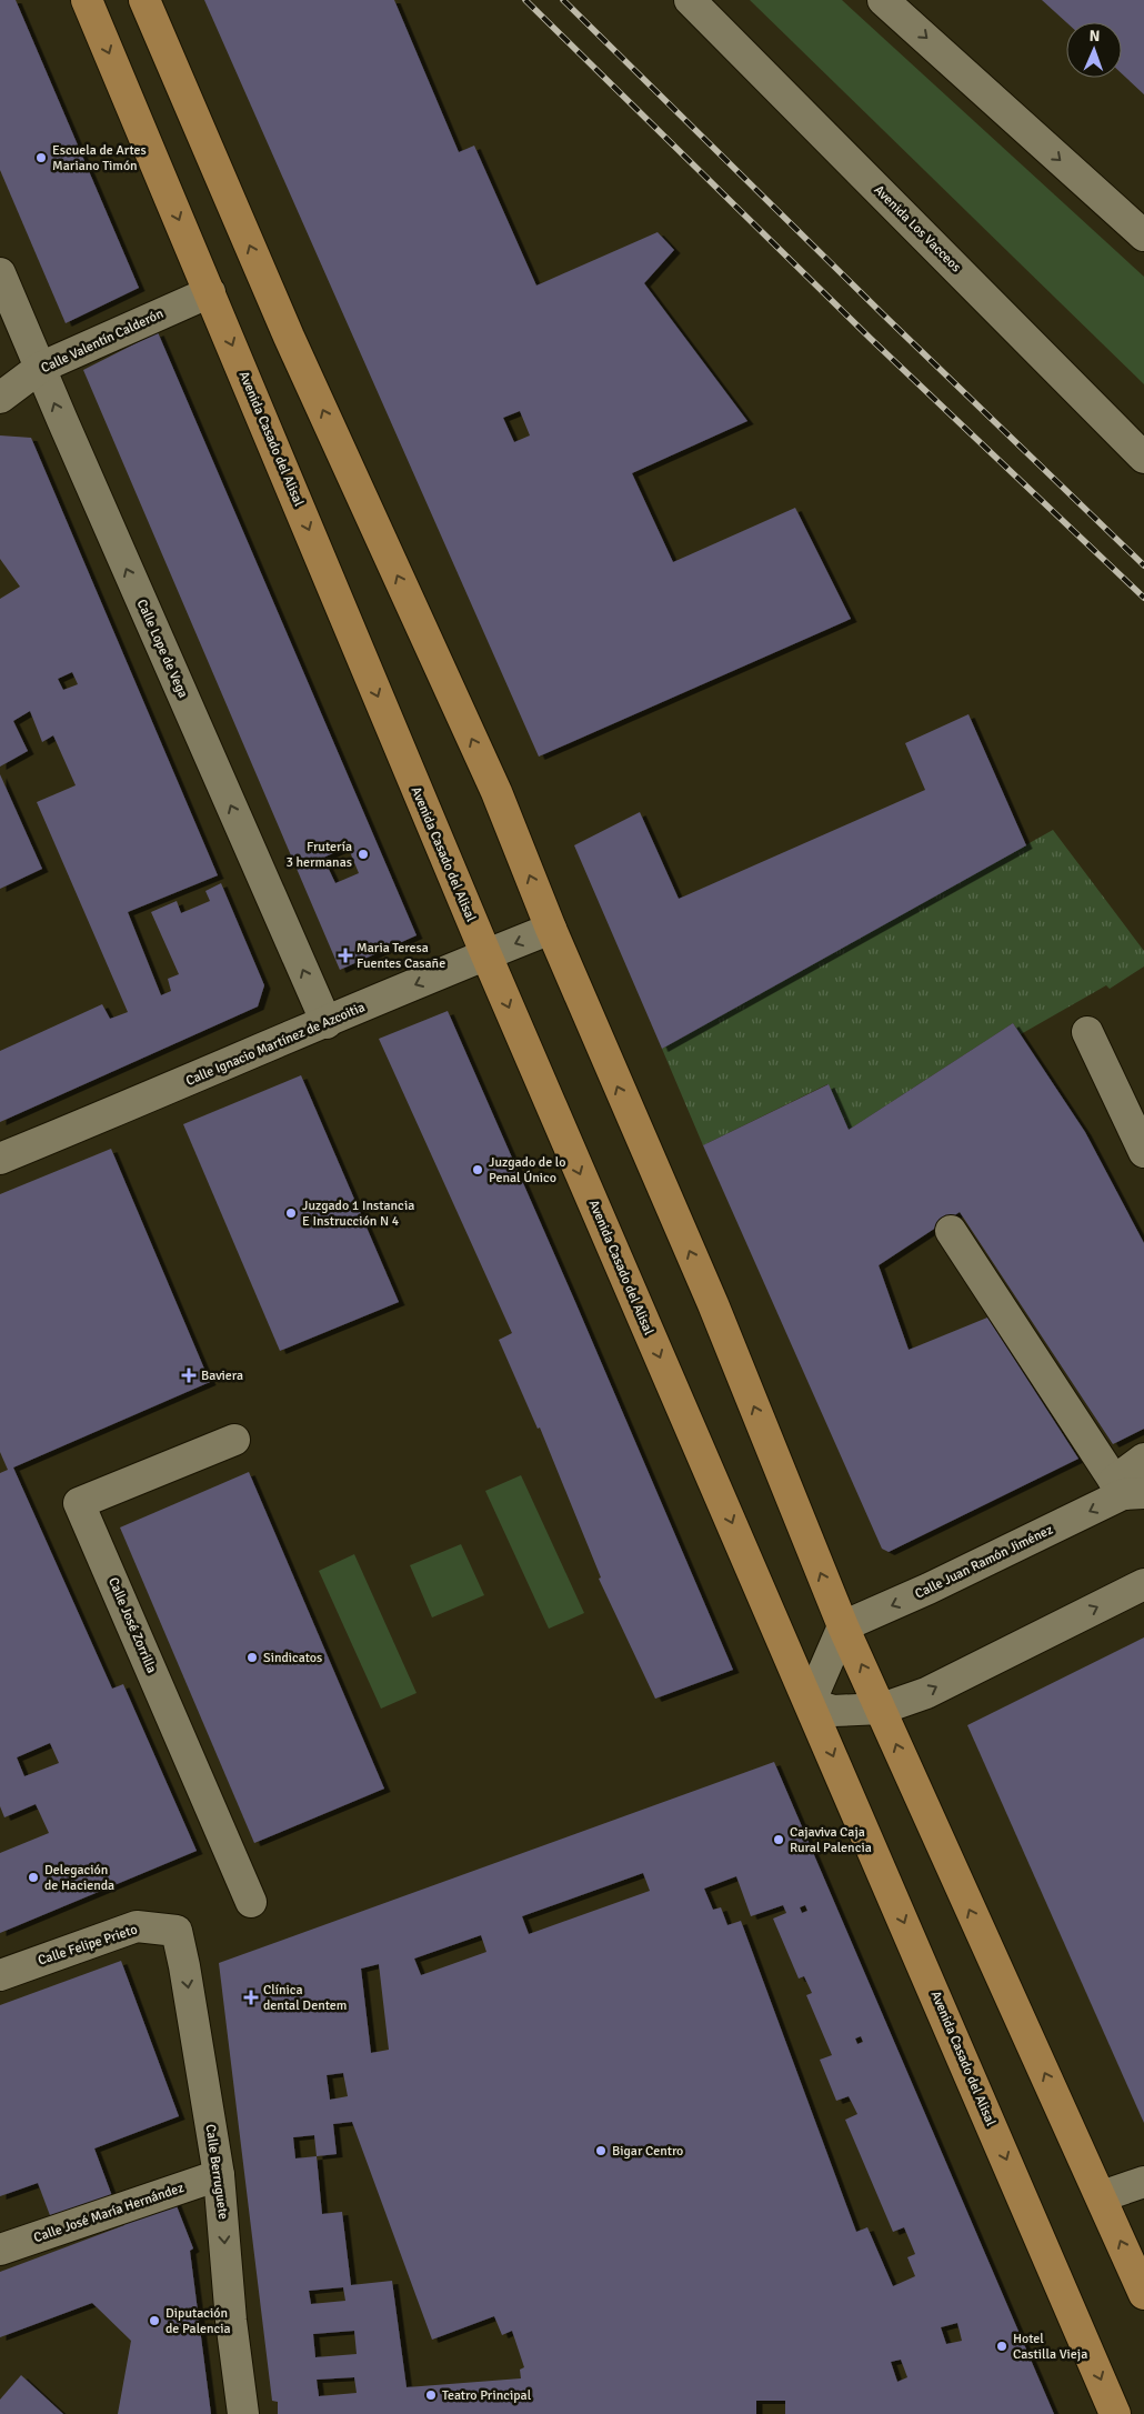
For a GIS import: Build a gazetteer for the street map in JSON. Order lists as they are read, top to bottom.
{
  "streets": {
    "main road": ["Avenida Casado del Alisal"],
    "street": [
      "Avenida Los Vacceos",
      "Calle Valentín Calderón",
      "Calle Lope de Vega",
      "Calle Ignacio Martínez de Azcoitia",
      "Calle Juan Ramón Jiménez",
      "Calle José Zorrilla",
      "Calle Felipe Prieto",
      "Calle Berruguete",
      "Calle José María Hernández"
    ]
  },
  "crossings": [
    ["Calle Valentín Calderón", "Avenida Casado del Alisal"],
    ["Calle Valentín Calderón", "Calle Lope de Vega"],
    ["Avenida Casado del Alisal", "Calle Ignacio Martínez de Azcoitia"],
    ["Calle Lope de Vega", "Calle Ignacio Martínez de Azcoitia"],
    ["Calle Felipe Prieto", "Calle Berruguete"],
    ["Calle Berruguete", "Calle José María Hernández"]
  ],
  "one_way": ["Calle Lope de Vega", "Calle Ignacio Martínez de Azcoitia", "Calle Berruguete"],
  "places": {
    "other": [
      "Escuela de Artes Mariano Timón",
      "Frutería 3 hermanas",
      "Juzgado de lo Penal Único",
      "Juzgado 1 Instancia E Instrucción N 4",
      "Sindicatos",
      "Cajaviva Caja Rural Palencia",
      "Delegación de Hacienda",
      "Bigar Centro",
      "Diputación de Palencia",
      "Hotel Castilla Vieja",
      "Teatro Principal"
    ],
    "health": ["Maria Teresa Fuentes Casañe", "Baviera", "Clínica dental Dentem"]
  },
  "north": "top"
}
